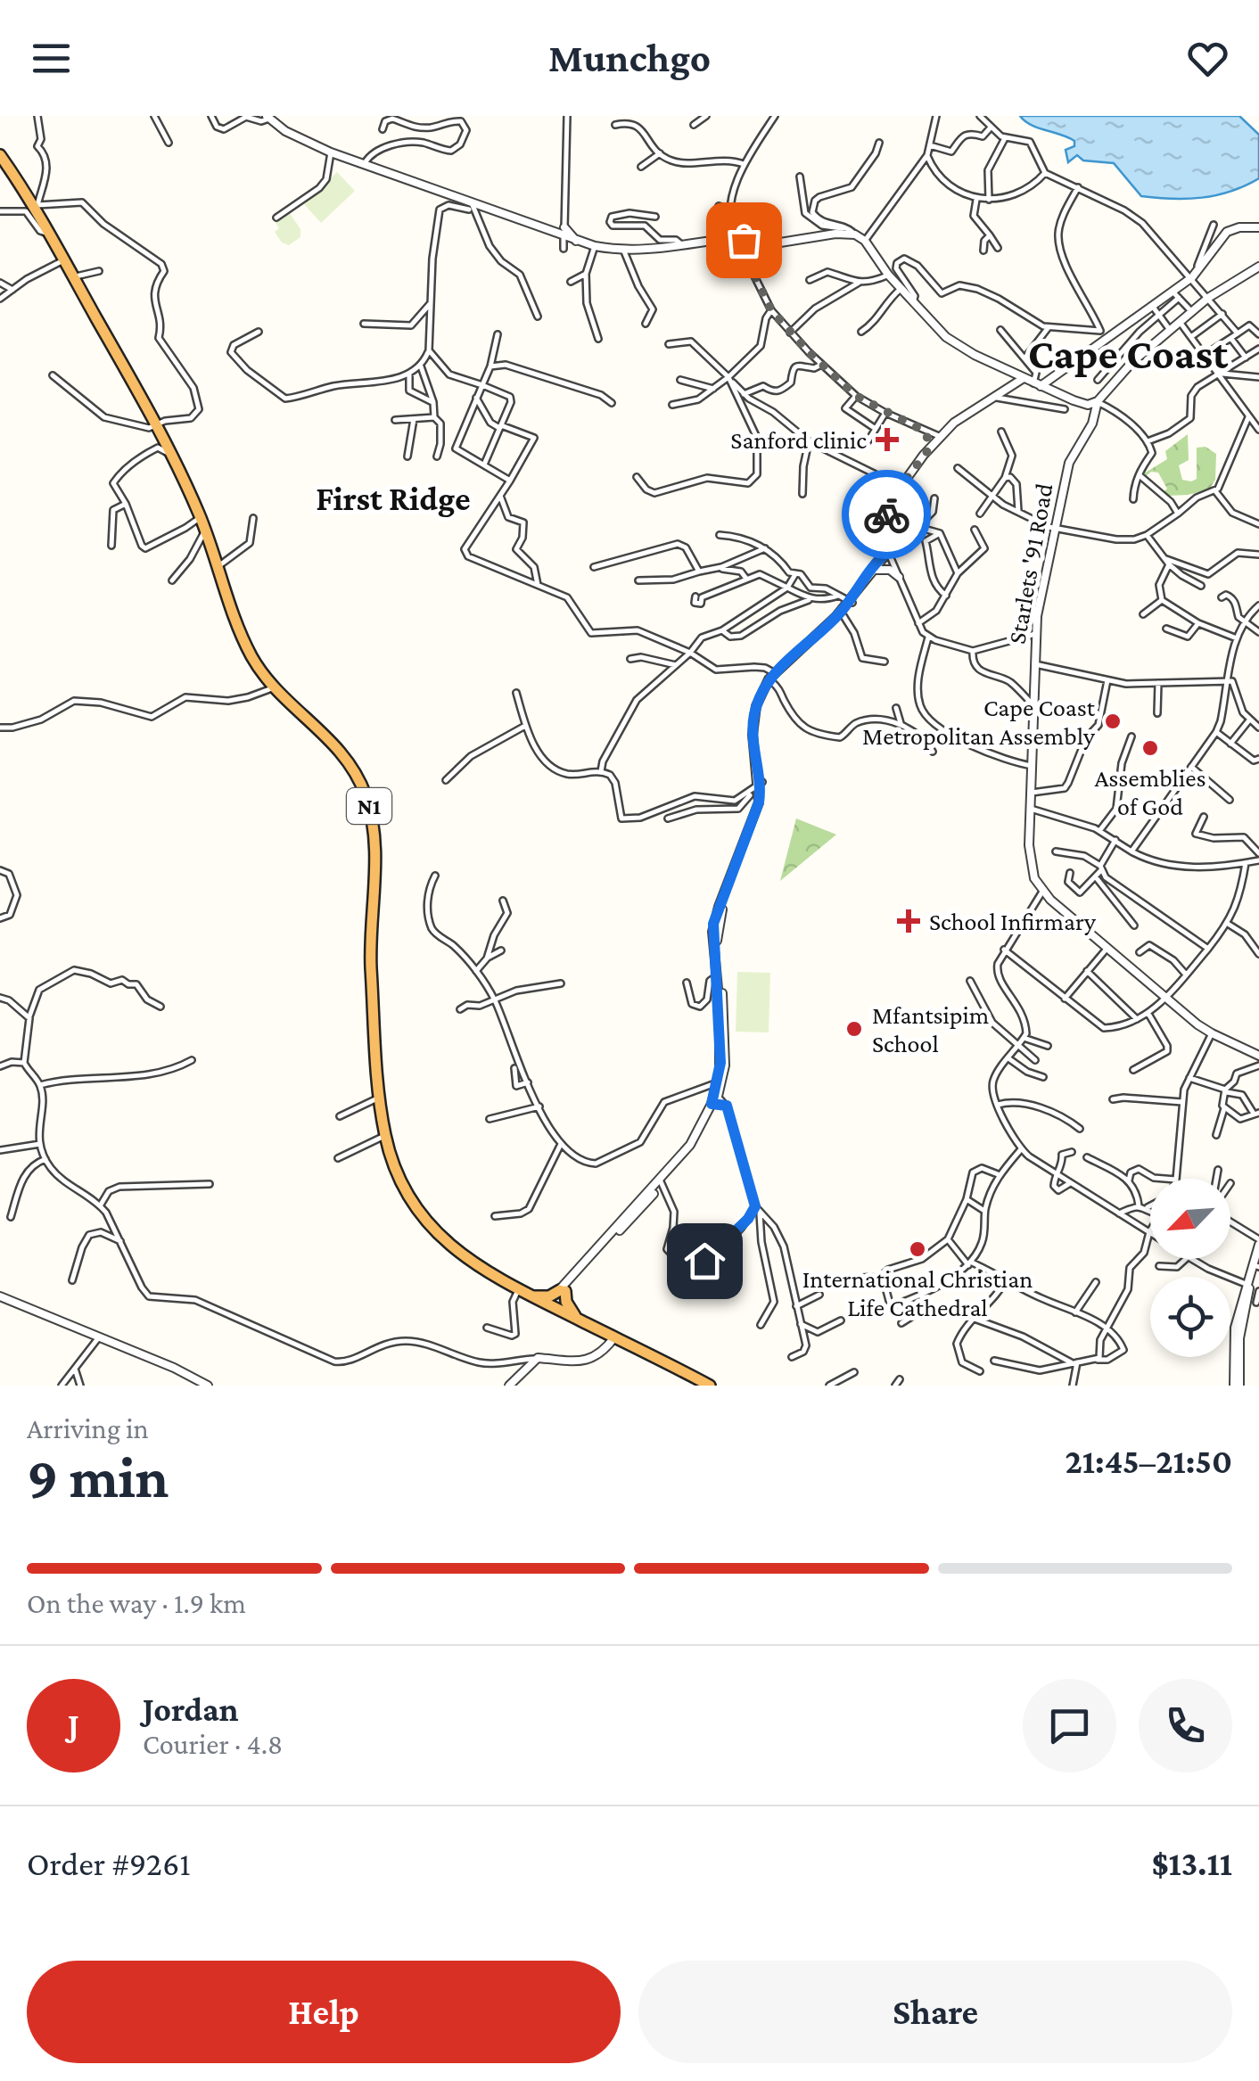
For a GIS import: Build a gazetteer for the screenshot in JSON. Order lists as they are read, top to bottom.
{
  "streets": {
    "highway": ["N1"],
    "street": ["Starlets '91 Road"]
  },
  "districts": ["Cape Coast", "First Ridge"],
  "places": {
    "health": ["Sanford clinic", "School Infirmary"],
    "other": [
      "Cape Coast Metropolitan Assembly",
      "Assemblies of God",
      "Mfantsipim School",
      "International Christian Life Cathedral"
    ]
  },
  "north": "bottom left",
  "page": {
    "header": "Munchgo",
    "heading": ["9 min", "Arriving in", "21:45–21:50"],
    "panel": [
      "Jordan",
      "Courier · 4.8",
      "Order #9261",
      "$13.11"
    ],
    "bar": "On the way · 1.9 km",
    "round": "J",
    "buttons": ["Help", "Share"]
  }
}
